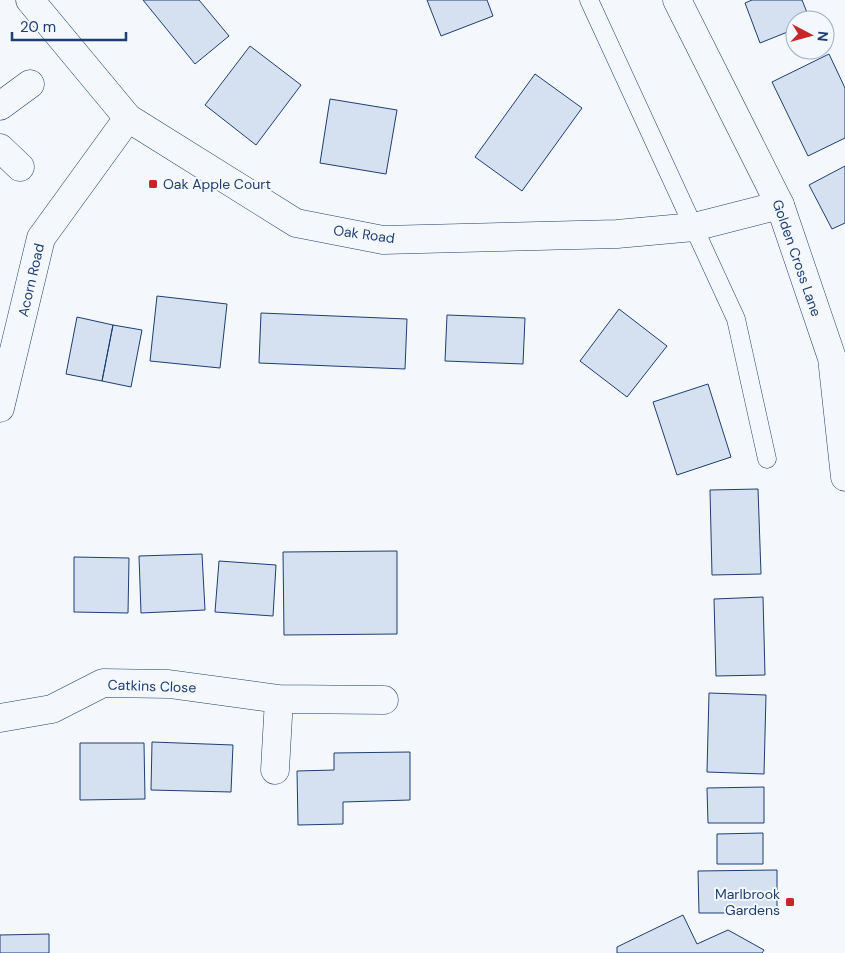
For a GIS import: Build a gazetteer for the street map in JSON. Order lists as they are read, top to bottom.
{
  "streets": {
    "street": [
      "Oak Road",
      "Golden Cross Lane",
      "Acorn Road",
      "Catkins Close"
    ]
  },
  "crossings": [
    ["Oak Road", "Golden Cross Lane"],
    ["Oak Road", "Acorn Road"]
  ],
  "places": {
    "transit": ["Oak Apple Court", "Marlbrook Gardens"]
  },
  "scale_bar": "20 m",
  "north": "right"
}
